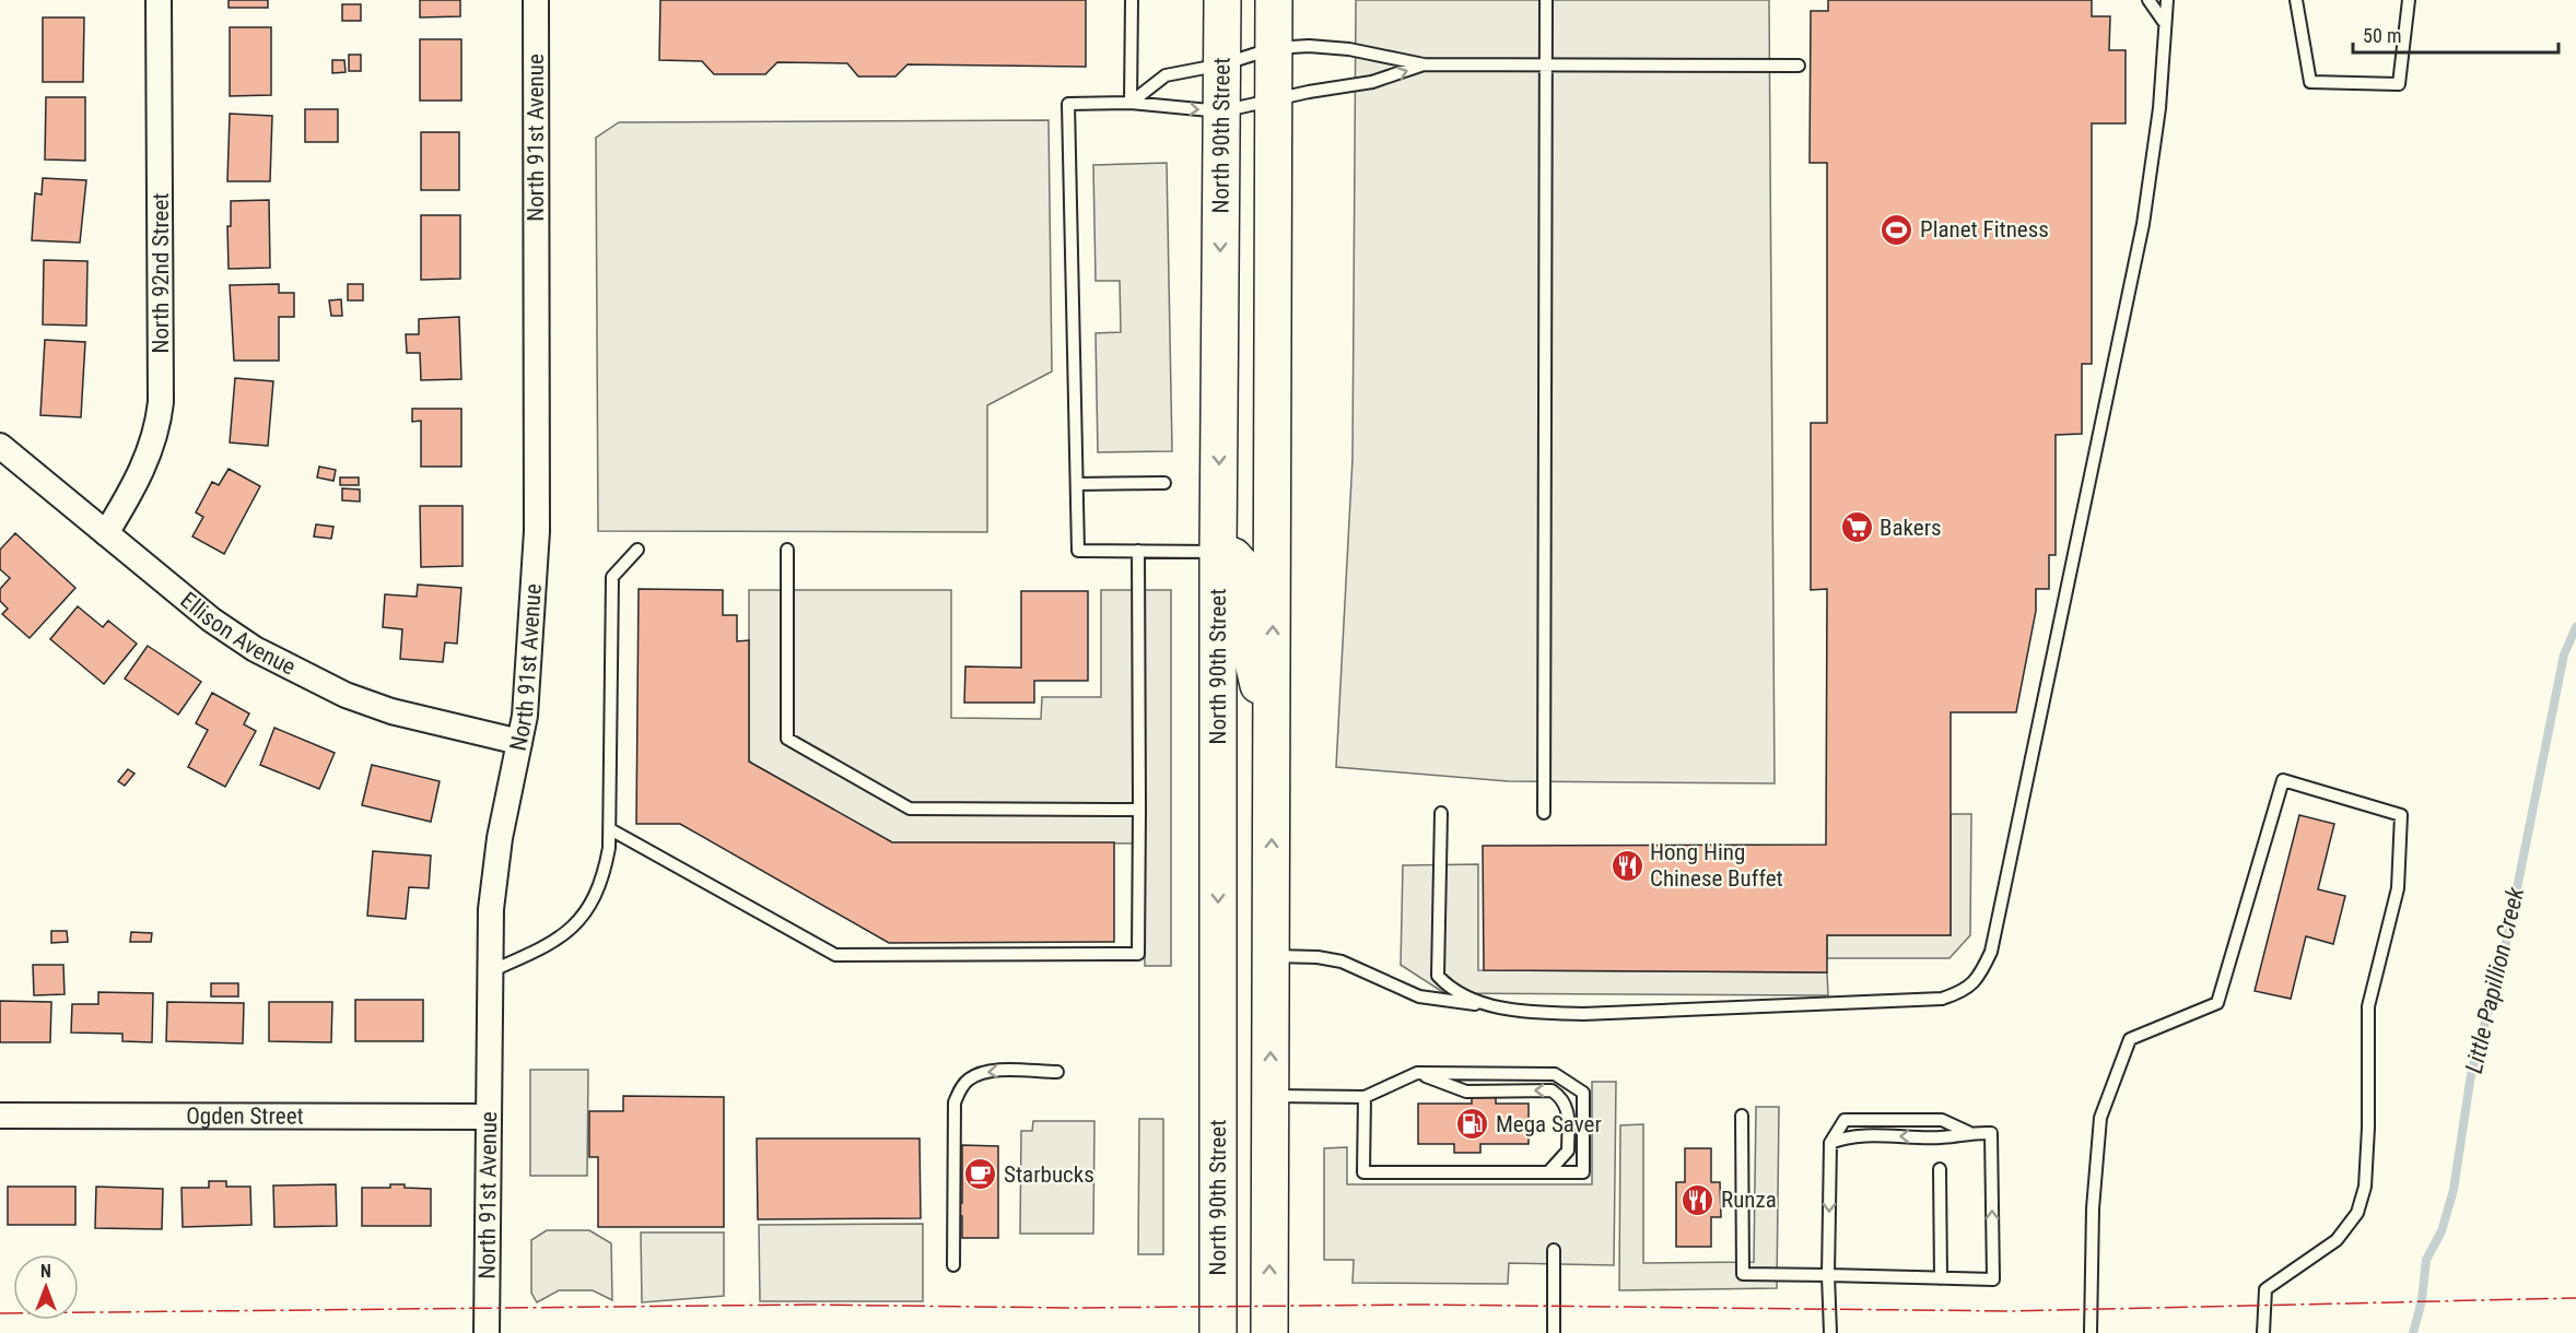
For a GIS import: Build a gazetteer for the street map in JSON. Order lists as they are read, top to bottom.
{
  "streets": {
    "main road": ["North 90th Street"],
    "street": [
      "North 91st Avenue",
      "North 92nd Street",
      "Ellison Avenue",
      "Ogden Street"
    ]
  },
  "crossings": [
    ["North 91st Avenue", "Ellison Avenue"],
    ["North 91st Avenue", "Ogden Street"],
    ["North 92nd Street", "Ellison Avenue"]
  ],
  "water": ["Little Papillion Creek"],
  "places": {
    "sports": ["Planet Fitness"],
    "supermarket": ["Bakers"],
    "restaurant": ["Hong Hing Chinese Buffet", "Runza"],
    "fuel station": ["Mega Saver"],
    "cafe": ["Starbucks"]
  },
  "scale_bar": "50 m",
  "north": "top"
}
